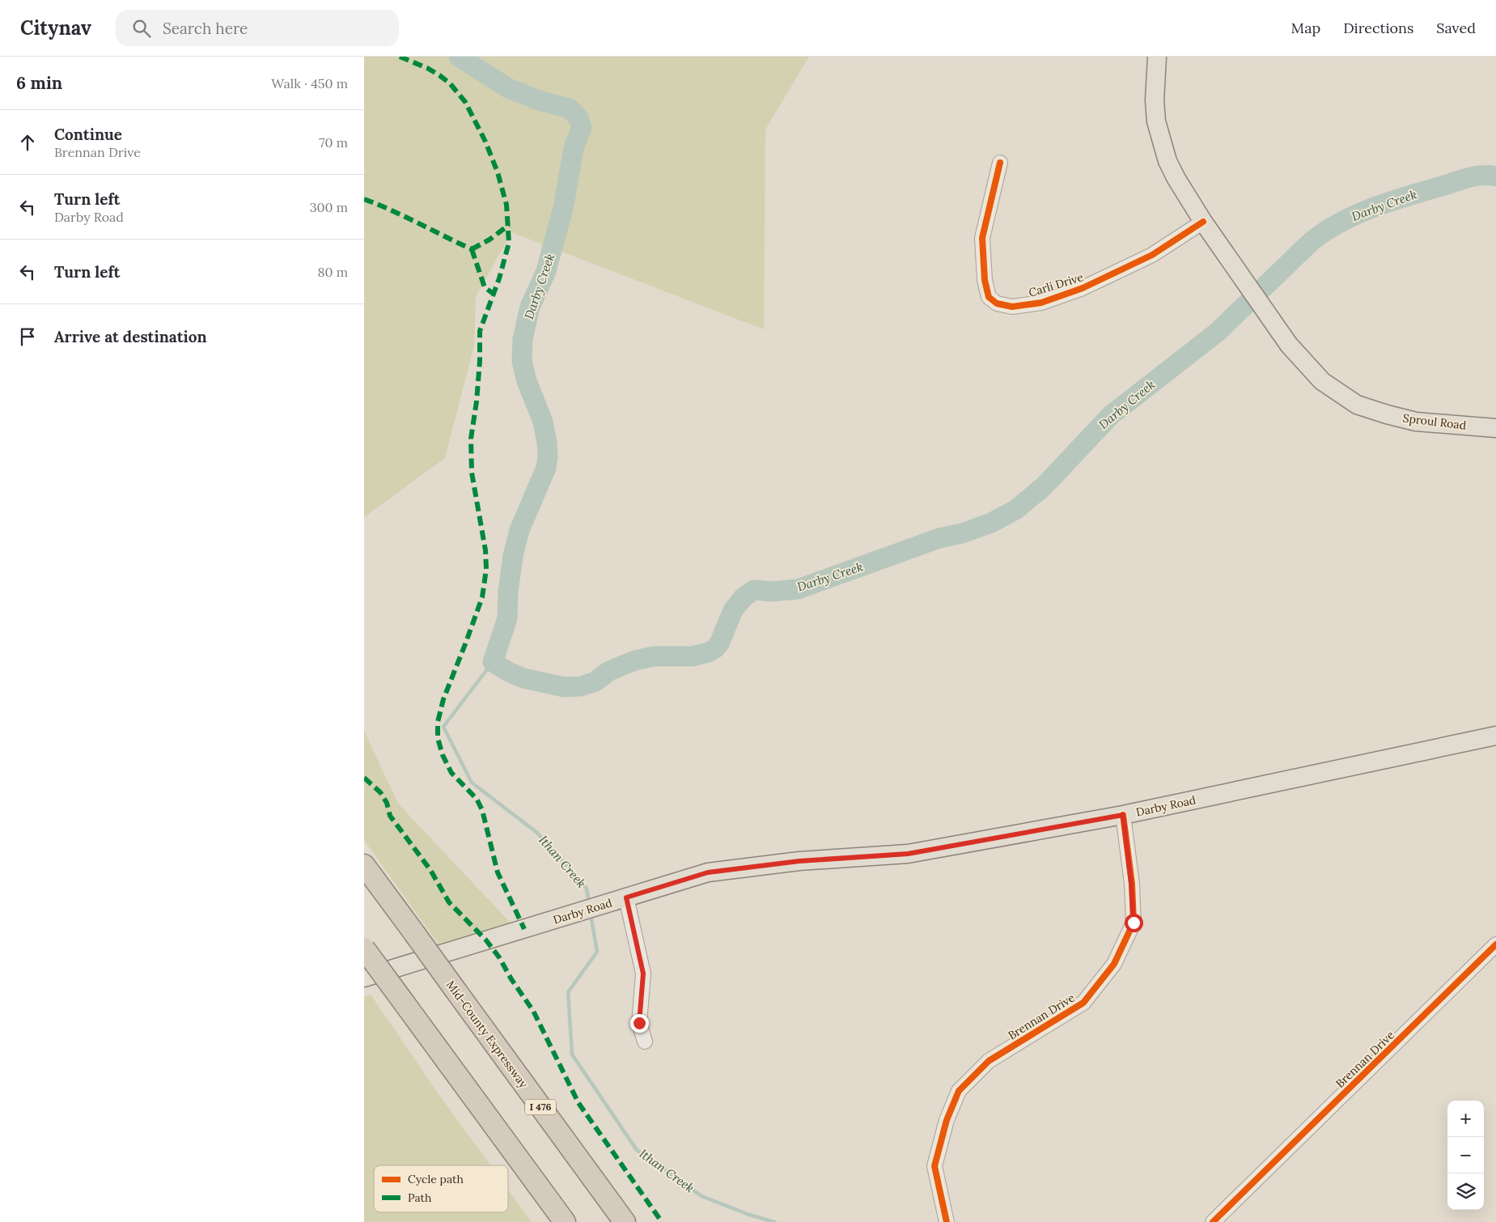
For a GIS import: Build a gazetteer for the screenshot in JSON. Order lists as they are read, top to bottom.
{
  "streets": {
    "highway": ["Mid-County Expressway", "I 476"],
    "main road": ["Sproul Road", "Darby Road"],
    "street": ["Carli Drive", "Brennan Drive"]
  },
  "crossings": [
    ["Carli Drive", "Sproul Road"],
    ["Darby Road", "Brennan Drive"]
  ],
  "water": ["Darby Creek", "Ithan Creek"],
  "legend": ["Cycle path", "Path"],
  "page": {
    "header": "Citynav",
    "search": "Search here",
    "nav": ["Map", "Directions", "Saved"],
    "heading": ["6 min", "Walk · 450 m"],
    "list": [
      ["Continue", "Brennan Drive", "70 m"],
      ["Turn left", "Darby Road", "300 m"],
      ["Turn left", "80 m"],
      "Arrive at destination"
    ],
    "map_buttons": ["+", "−"]
  }
}
